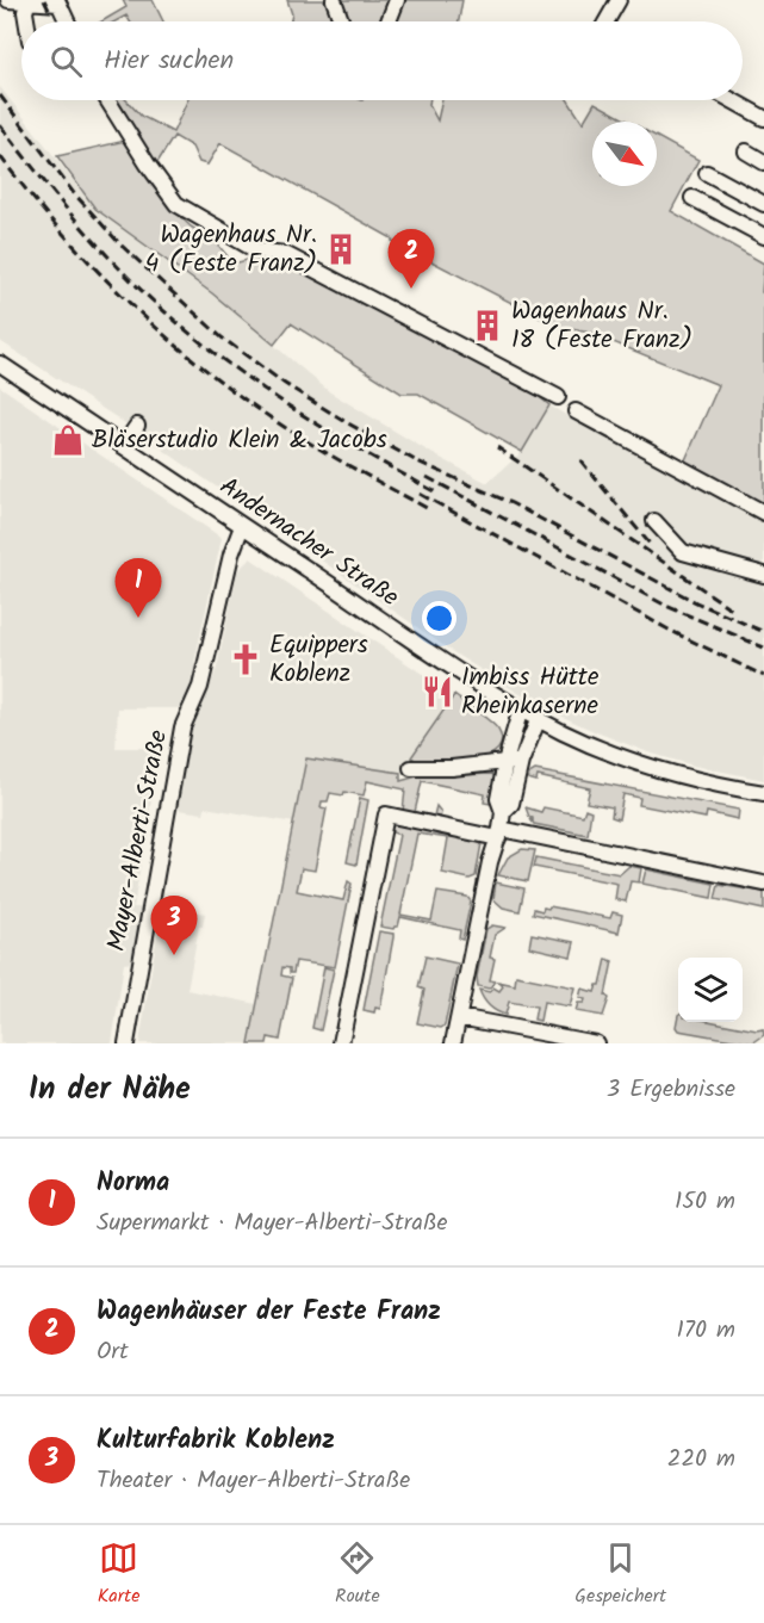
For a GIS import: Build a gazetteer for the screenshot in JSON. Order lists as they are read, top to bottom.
{
  "streets": {
    "street": ["Andernacher Straße", "Mayer-Alberti-Straße"]
  },
  "crossings": [
    ["Andernacher Straße", "Mayer-Alberti-Straße"]
  ],
  "places": {
    "building": ["Wagenhaus Nr. 4 (Feste Franz)", "Wagenhaus Nr. 18 (Feste Franz)"],
    "shop": ["Bläserstudio Klein & Jacobs"],
    "church": ["Equippers Koblenz"],
    "restaurant": ["Imbiss Hütte Rheinkaserne"]
  },
  "north": "bottom right",
  "page": {
    "search": "Hier suchen",
    "pins": ["2", "1", "3"],
    "heading": ["In der Nähe", "3 Ergebnisse"],
    "list": [
      {
        "mark": "1",
        "name": "Norma",
        "note": "Supermarkt · Mayer-Alberti-Straße",
        "value": "150 m"
      },
      {
        "mark": "2",
        "name": "Wagenhäuser der Feste Franz",
        "note": "Ort",
        "value": "170 m"
      },
      {
        "mark": "3",
        "name": "Kulturfabrik Koblenz",
        "note": "Theater · Mayer-Alberti-Straße",
        "value": "220 m"
      }
    ],
    "nav": ["Karte", "Route", "Gespeichert"]
  }
}
